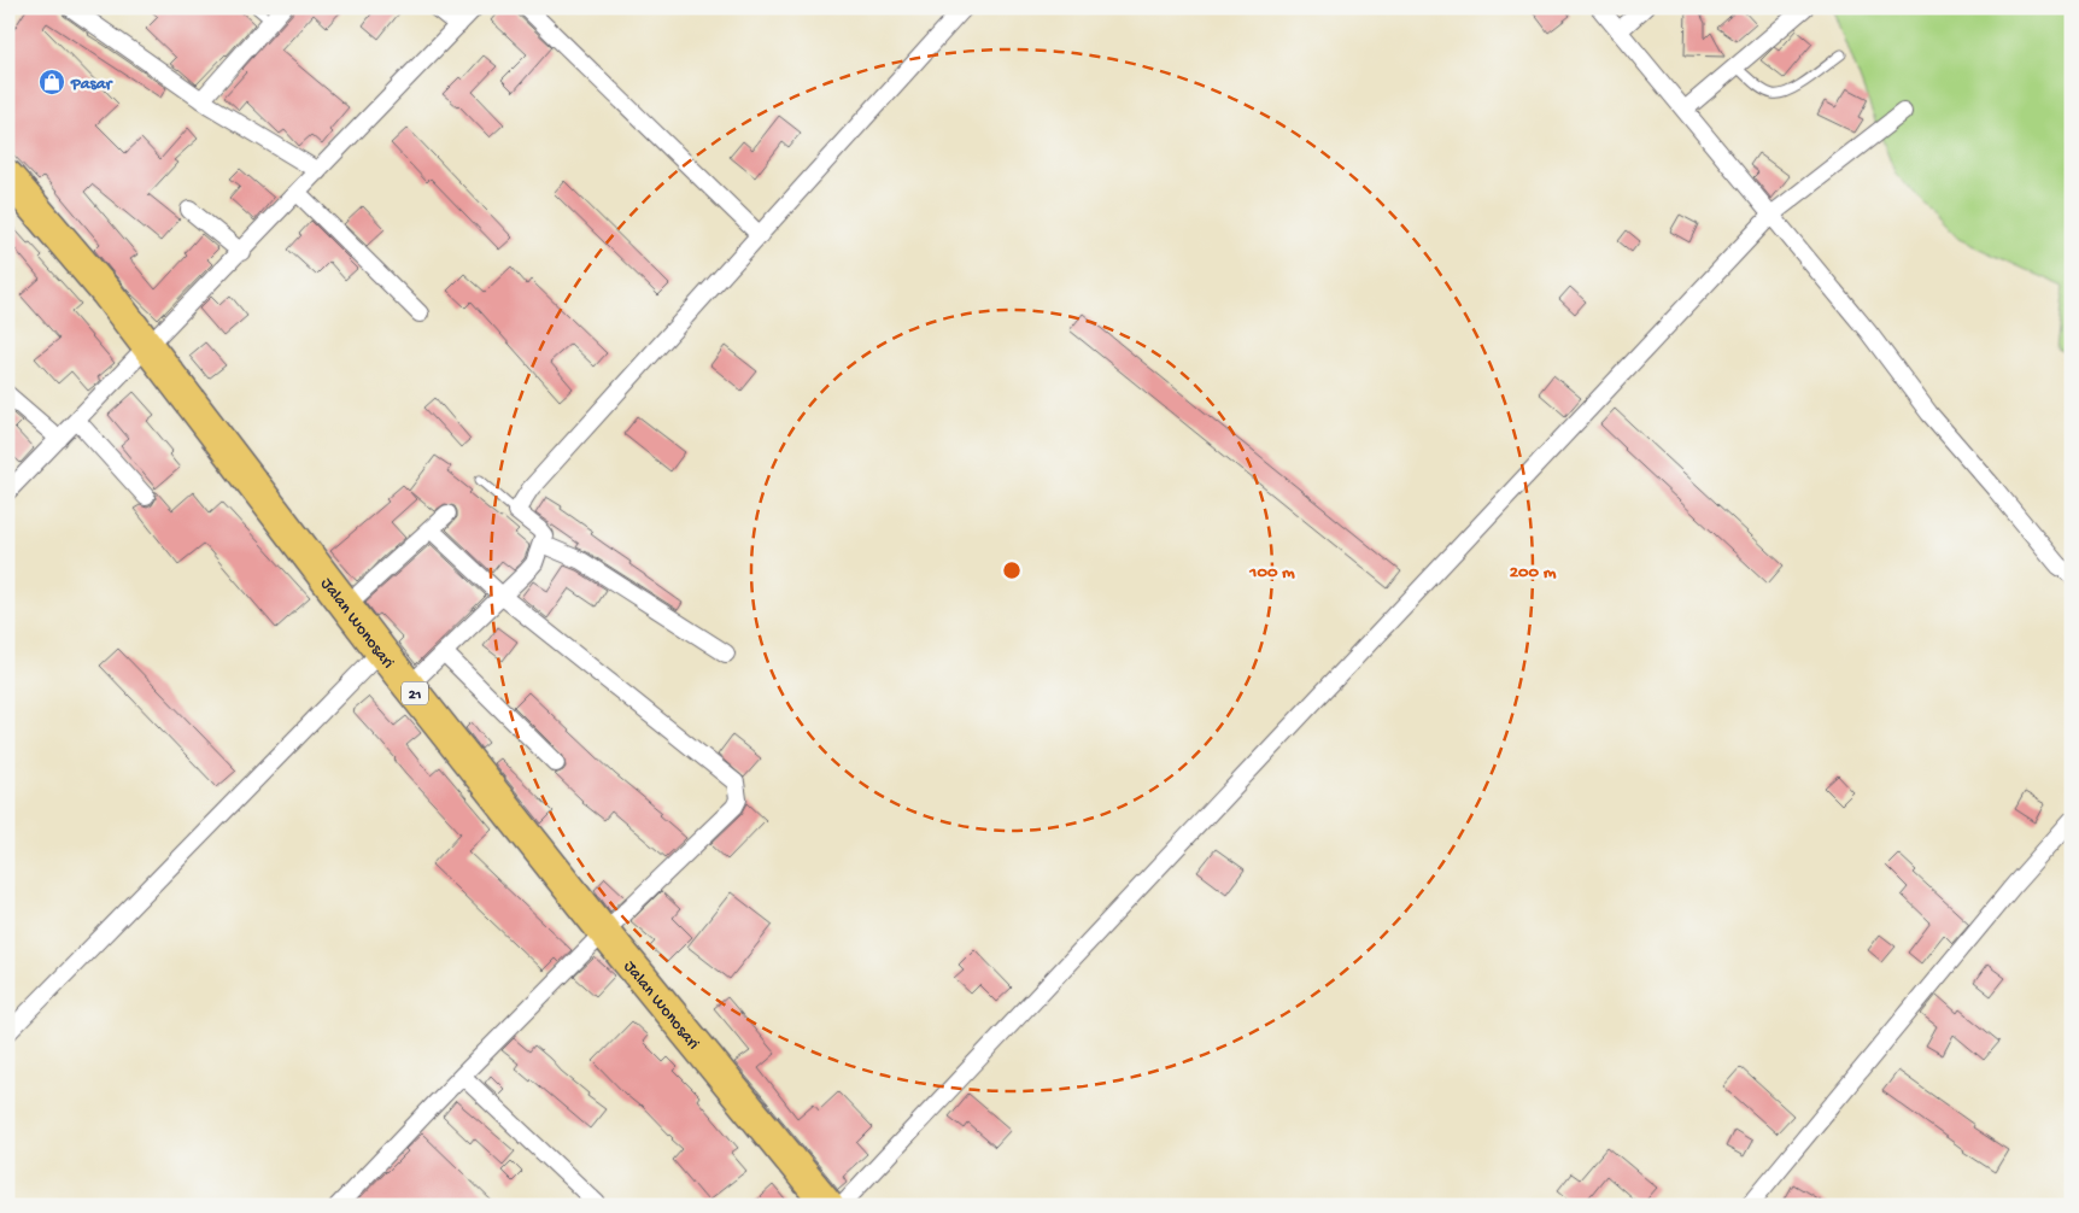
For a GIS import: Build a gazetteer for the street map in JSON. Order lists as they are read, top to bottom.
{
  "streets": {
    "highway": ["Jalan Wonosari", "21"]
  },
  "places": {
    "shop": ["Pasar"]
  },
  "rings": ["100 m", "200 m"]
}
